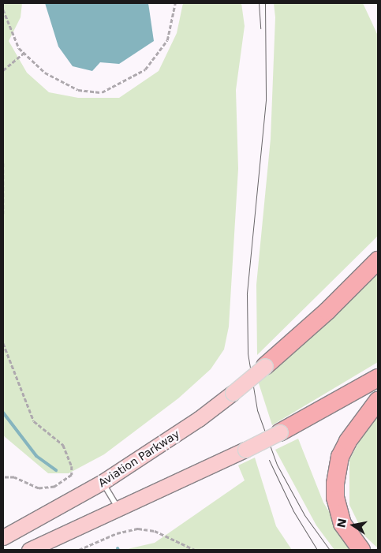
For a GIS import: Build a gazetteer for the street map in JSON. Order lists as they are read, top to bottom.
{
  "streets": {
    "main road": ["Aviation Parkway"]
  },
  "north": "left"
}
